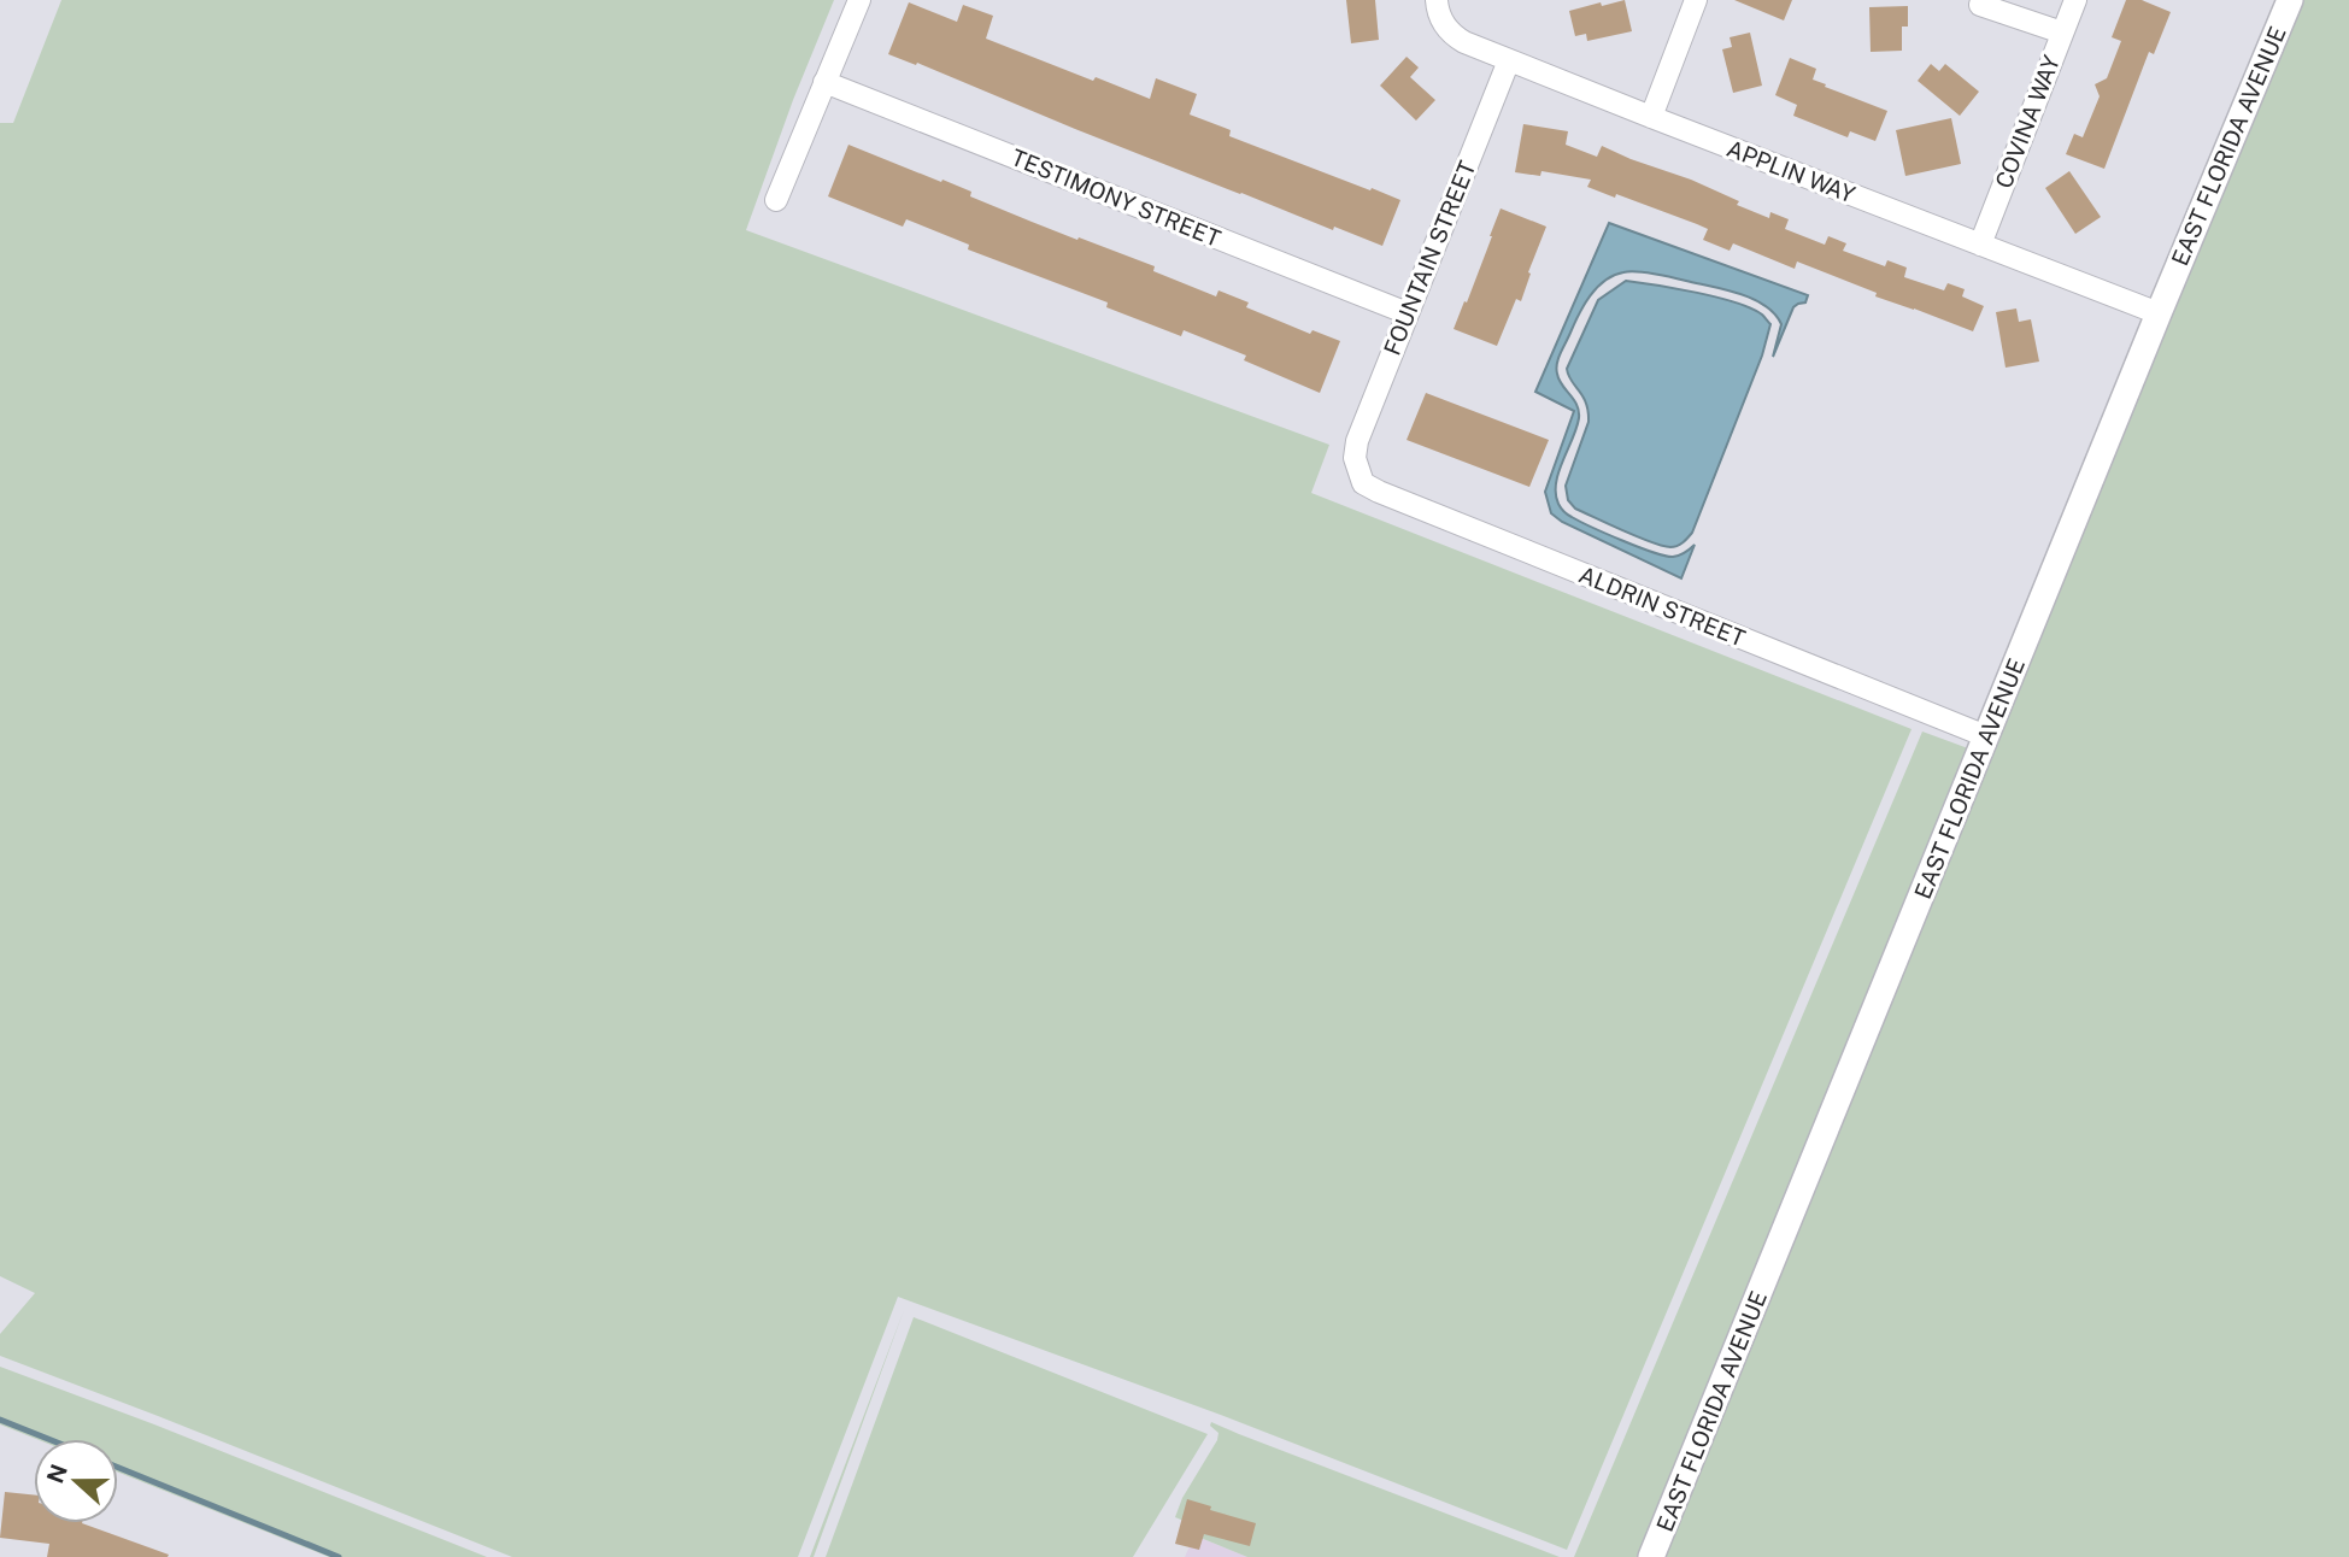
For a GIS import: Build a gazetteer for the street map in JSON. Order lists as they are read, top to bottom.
{
  "streets": {
    "street": [
      "COVINA WAY",
      "EAST FLORIDA AVENUE",
      "APPLIN WAY",
      "TESTIMONY STREET",
      "FOUNTAIN STREET",
      "ALDRIN STREET"
    ]
  },
  "crossings": [
    ["COVINA WAY", "APPLIN WAY"],
    ["EAST FLORIDA AVENUE", "APPLIN WAY"],
    ["EAST FLORIDA AVENUE", "ALDRIN STREET"],
    ["APPLIN WAY", "FOUNTAIN STREET"],
    ["TESTIMONY STREET", "FOUNTAIN STREET"],
    ["FOUNTAIN STREET", "ALDRIN STREET"]
  ],
  "north": "left"
}
